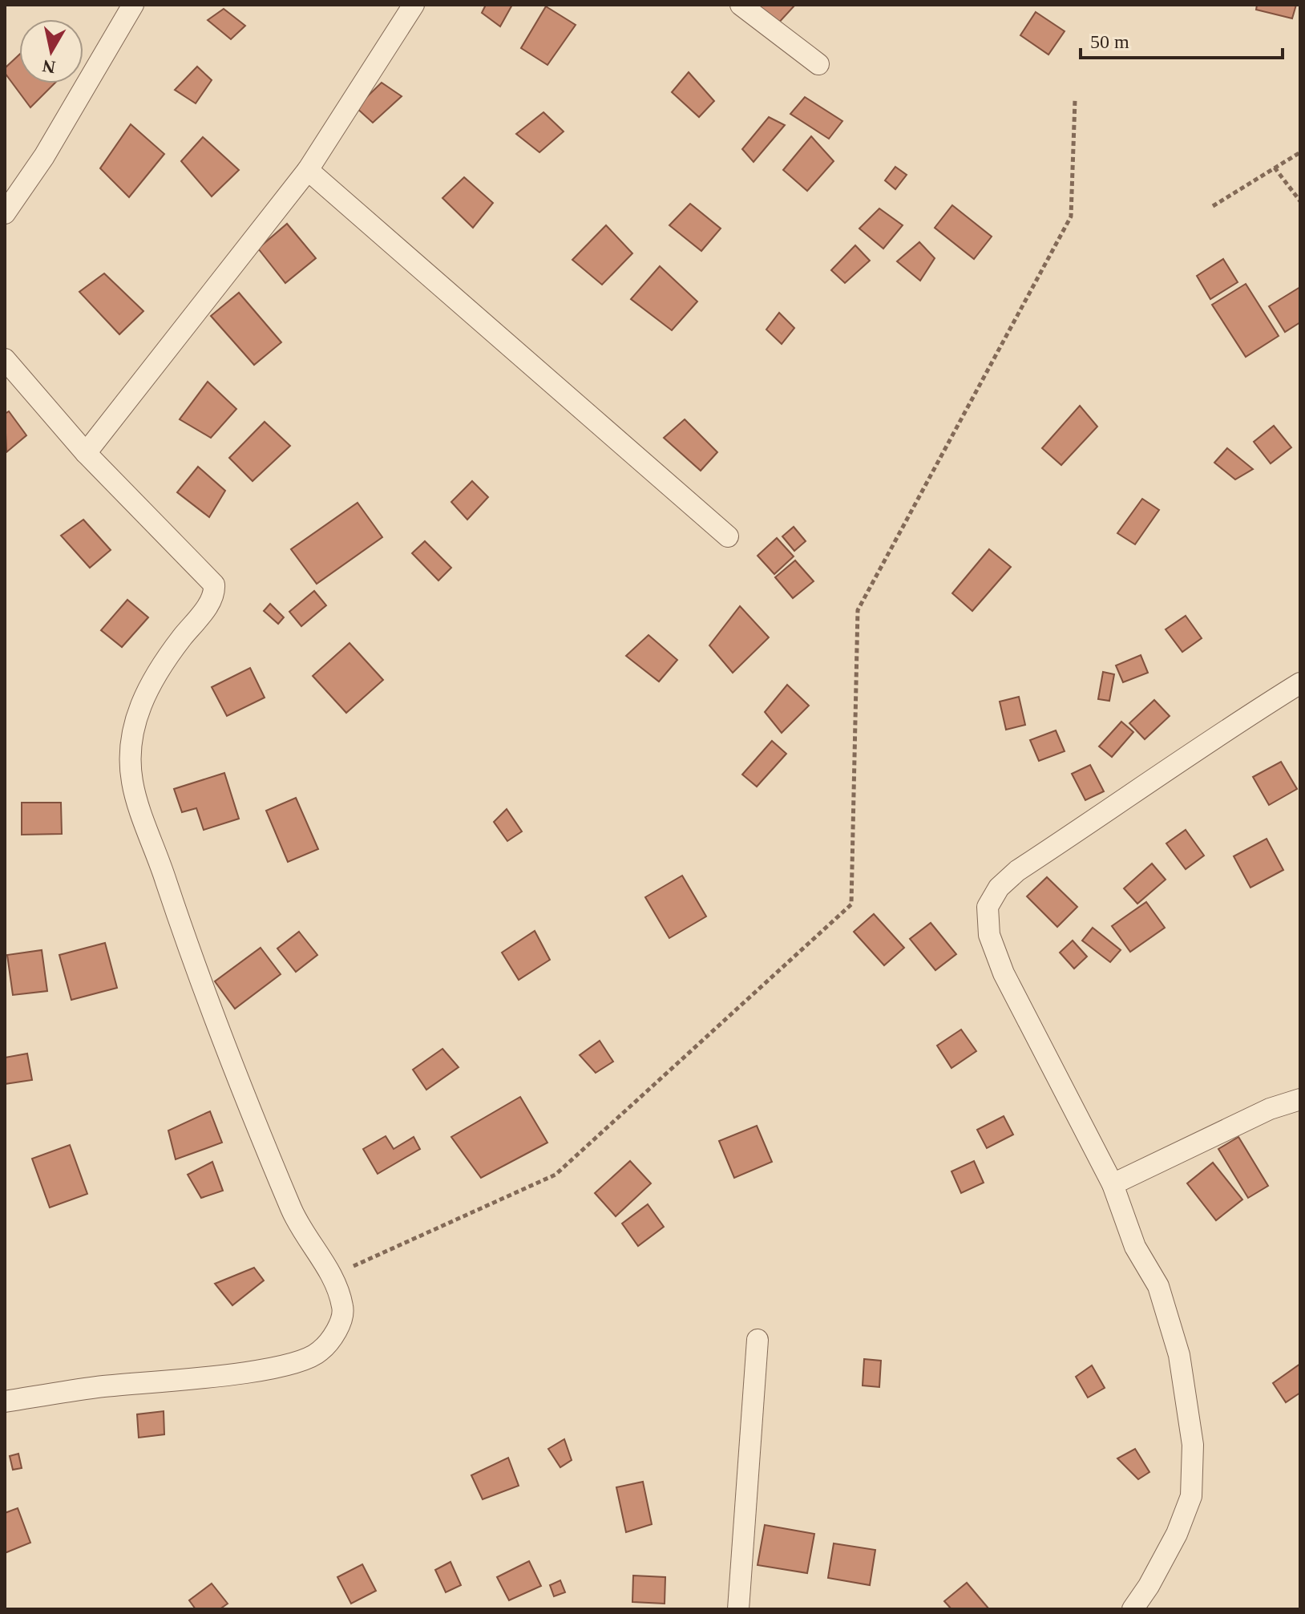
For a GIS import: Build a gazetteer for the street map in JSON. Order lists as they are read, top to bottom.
{
  "scale_bar": "50 m",
  "north": "bottom"
}
